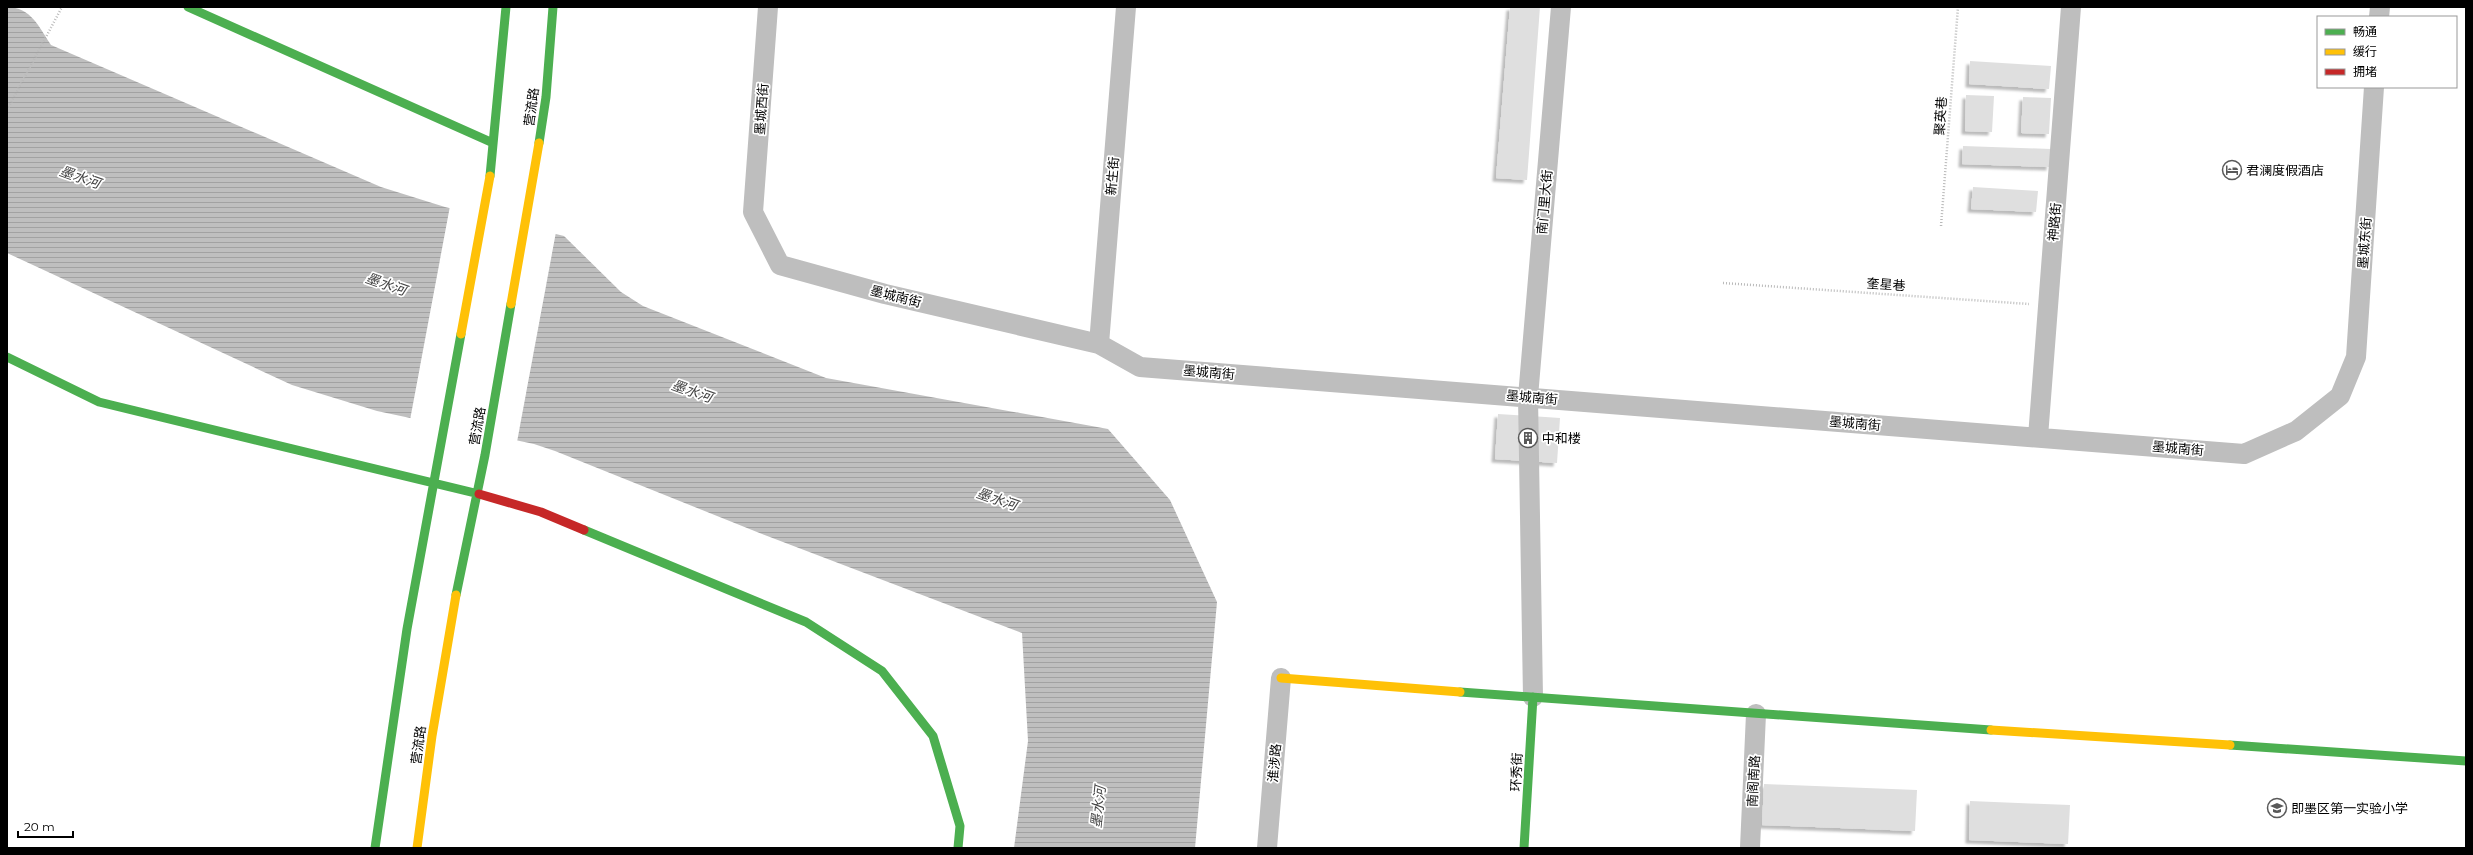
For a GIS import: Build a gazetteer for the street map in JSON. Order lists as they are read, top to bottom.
{
  "streets": {
    "street": [
      "营流路",
      "墨城西街",
      "新生街",
      "南门里大街",
      "神路街",
      "墨城东街",
      "墨城南街",
      "淮涉路",
      "环秀街",
      "南阁南路"
    ],
    "path": ["聚英巷", "奎星巷"]
  },
  "crossings": [
    ["墨城西街", "墨城南街"],
    ["新生街", "墨城南街"],
    ["南门里大街", "墨城南街"],
    ["南门里大街", "环秀街"],
    ["神路街", "奎星巷"],
    ["神路街", "墨城南街"],
    ["墨城东街", "墨城南街"]
  ],
  "water": ["墨水河"],
  "places": {
    "hotel": ["君澜度假酒店"],
    "building": ["中和楼"],
    "school or university": ["即墨区第一实验小学"]
  },
  "legend": ["畅通", "缓行", "拥堵"],
  "scale_bar": "20 m"
}
